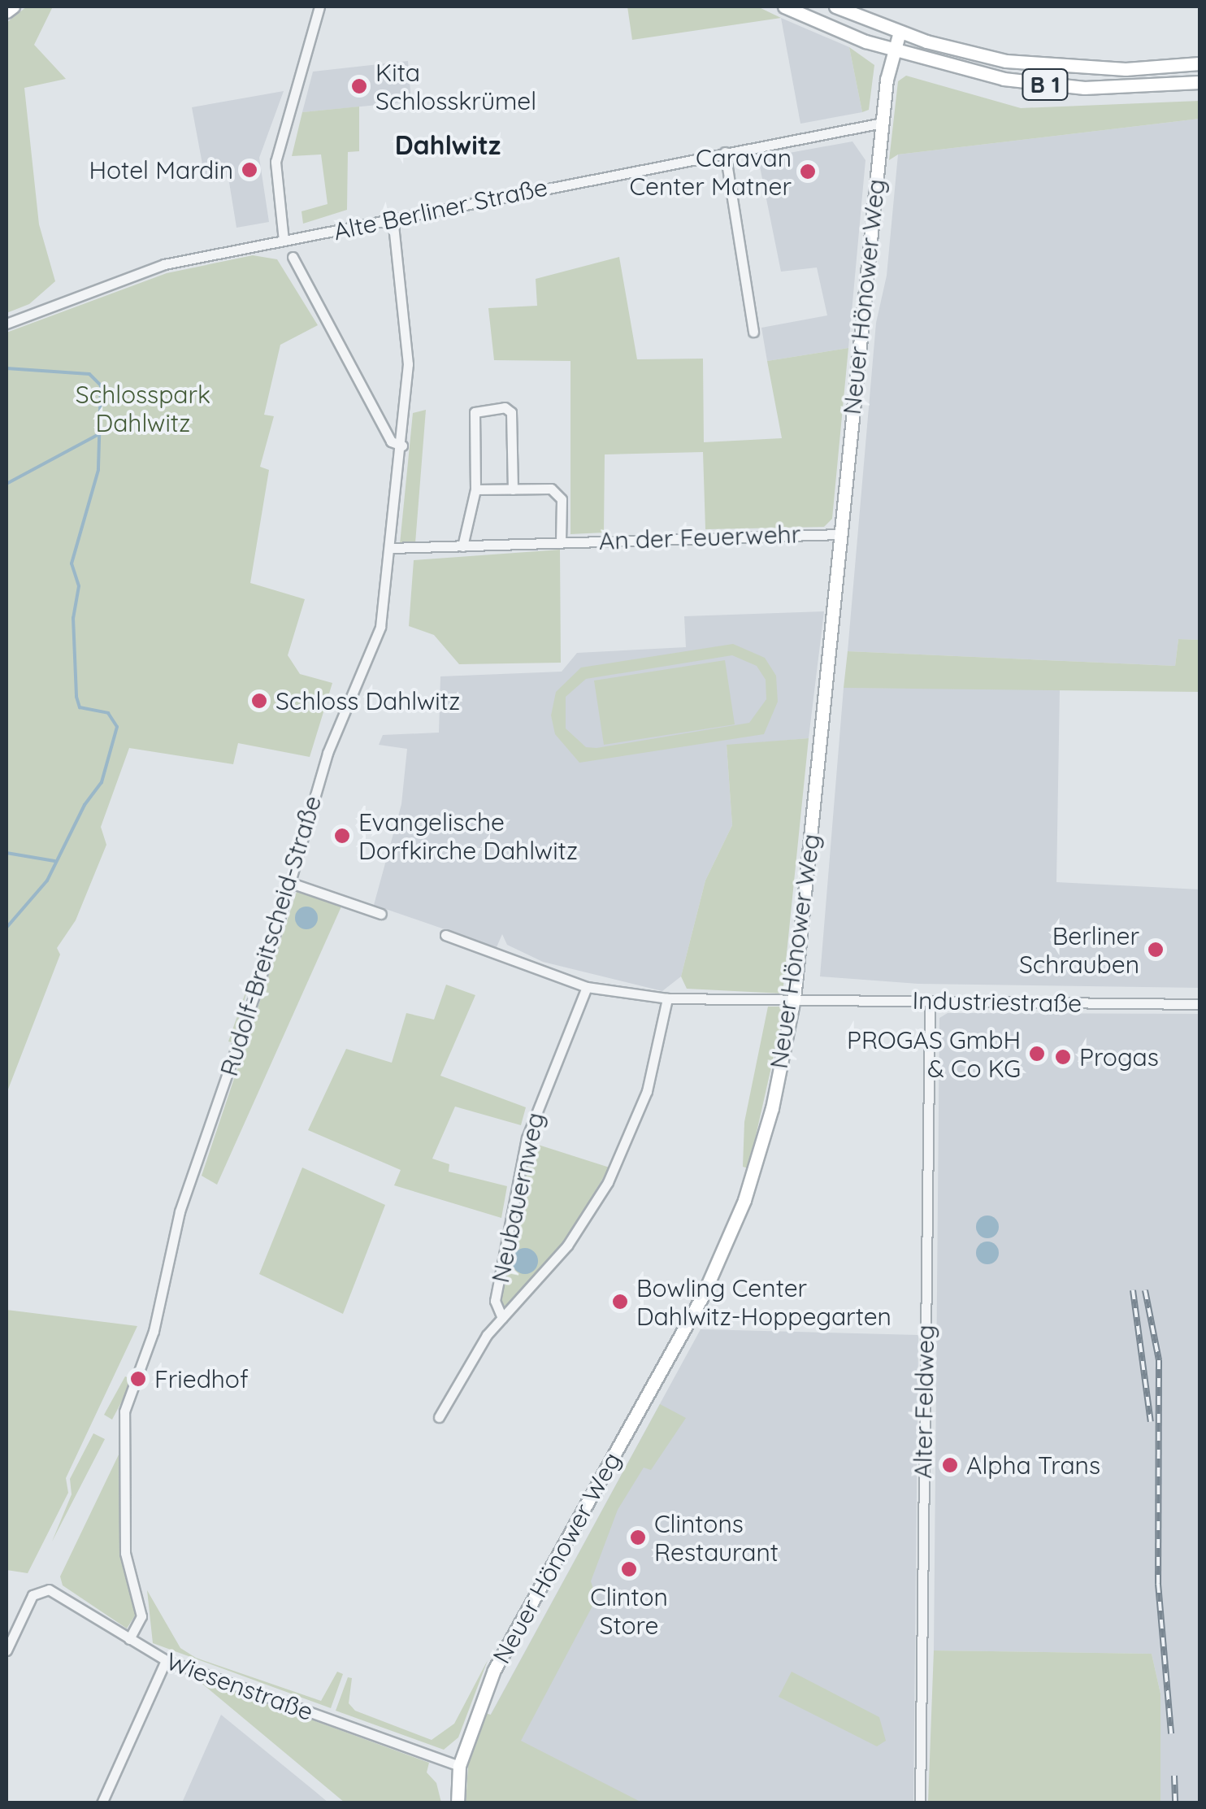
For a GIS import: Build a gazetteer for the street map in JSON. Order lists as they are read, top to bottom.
{
  "streets": {
    "main road": ["B 1", "Neuer Hönower Weg"],
    "street": [
      "Alte Berliner Straße",
      "An der Feuerwehr",
      "Rudolf-Breitscheid-Straße",
      "Industriestraße",
      "Neubauernweg",
      "Alter Feldweg",
      "Wiesenstraße"
    ]
  },
  "crossings": [
    ["B 1", "Neuer Hönower Weg"],
    ["Alte Berliner Straße", "Neuer Hönower Weg"],
    ["Alte Berliner Straße", "Rudolf-Breitscheid-Straße"],
    ["Neuer Hönower Weg", "An der Feuerwehr"],
    ["Neuer Hönower Weg", "Industriestraße"],
    ["Neuer Hönower Weg", "Wiesenstraße"],
    ["An der Feuerwehr", "Rudolf-Breitscheid-Straße"],
    ["Rudolf-Breitscheid-Straße", "Wiesenstraße"],
    ["Industriestraße", "Neubauernweg"],
    ["Industriestraße", "Alter Feldweg"]
  ],
  "districts": ["Dahlwitz"],
  "parks": ["Schlosspark Dahlwitz"],
  "places": [
    "Kita Schlosskrümel",
    "Hotel Mardin",
    "Caravan Center Matner",
    "Schloss Dahlwitz",
    "Evangelische Dorfkirche Dahlwitz",
    "Berliner Schrauben",
    "PROGAS GmbH & Co KG",
    "Progas",
    "Bowling Center Dahlwitz-Hoppegarten",
    "Friedhof",
    "Alpha Trans",
    "Clintons Restaurant",
    "Clinton Store"
  ]
}
